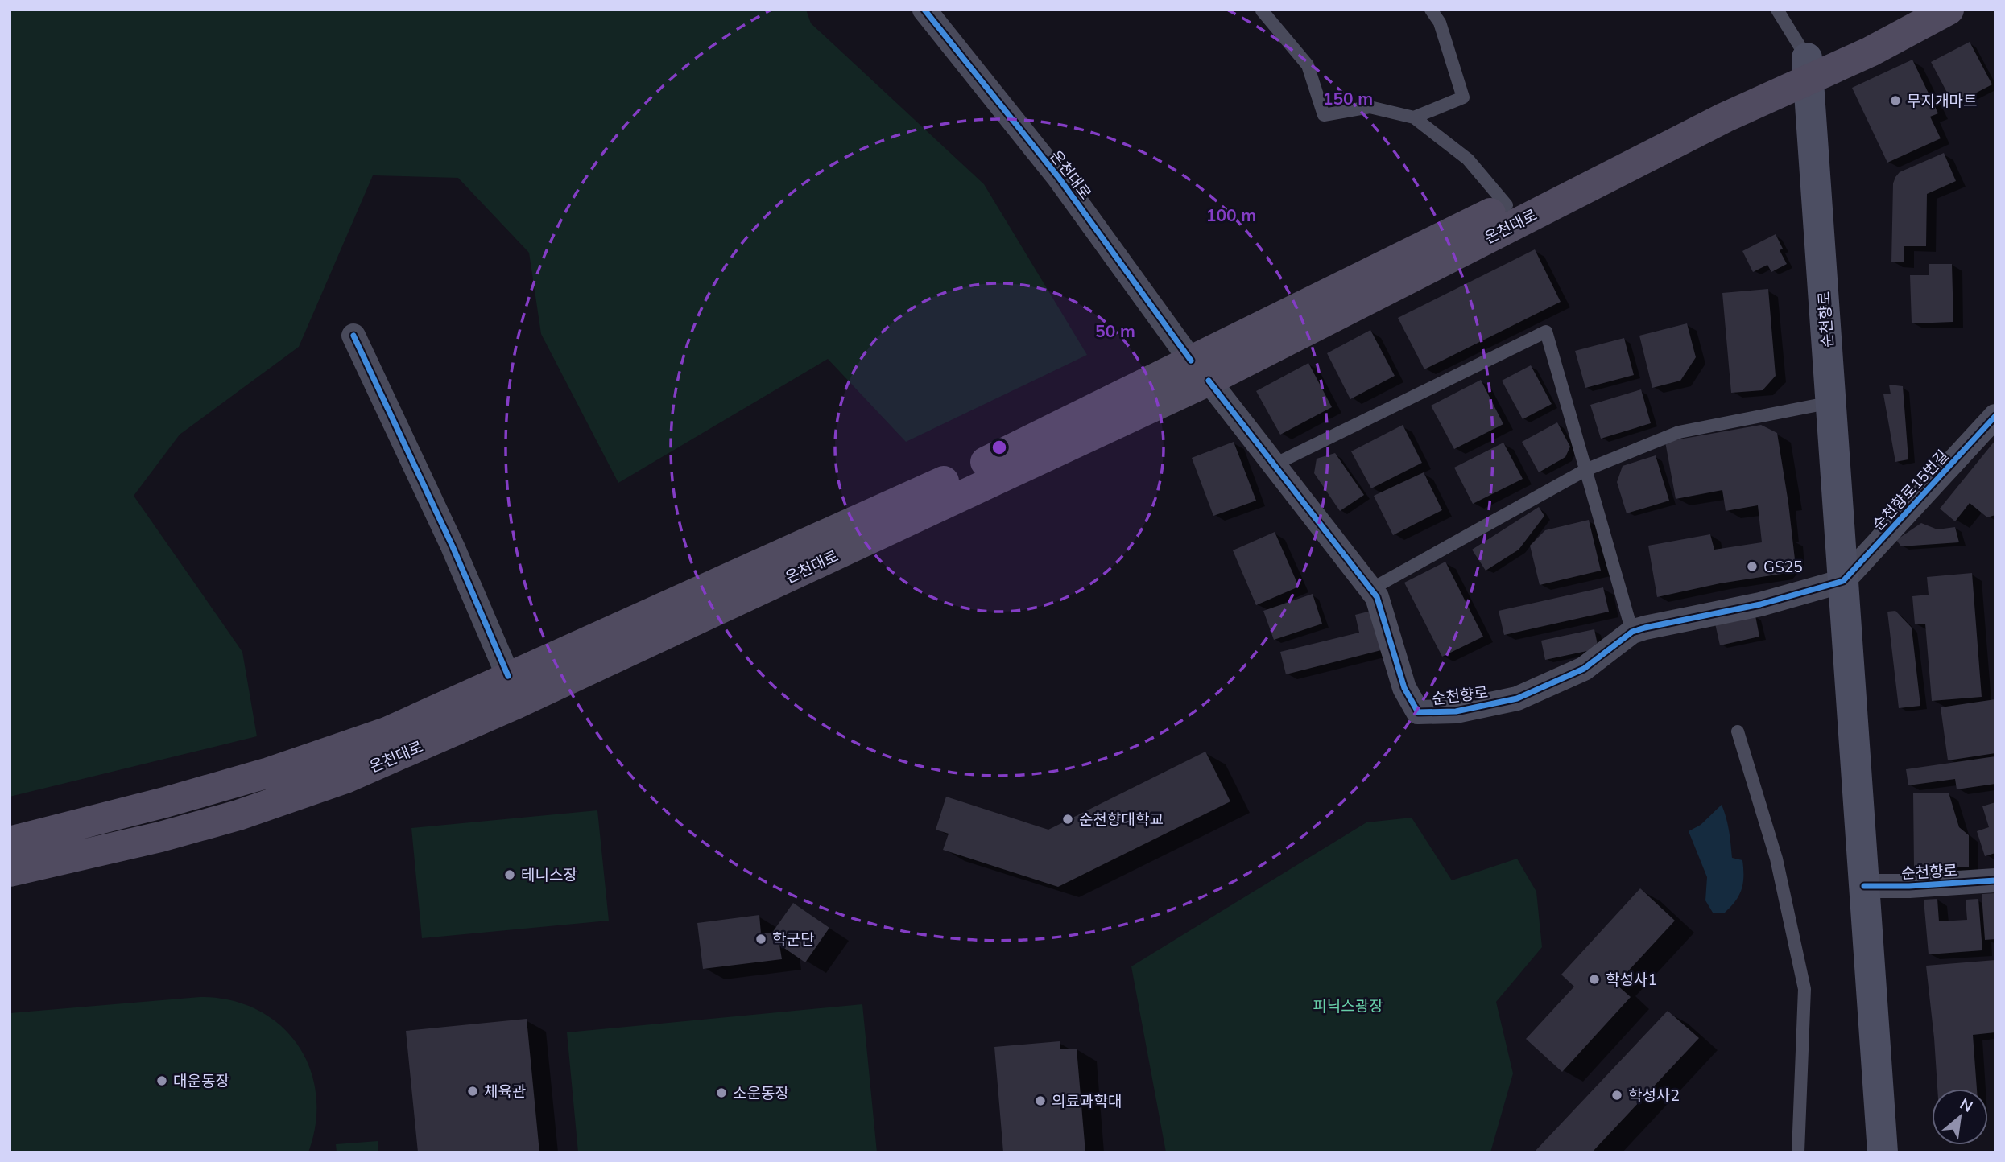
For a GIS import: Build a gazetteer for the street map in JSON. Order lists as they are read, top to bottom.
{
  "streets": {
    "main road": ["온천대로", "순천향로"],
    "street": ["순천향로15번길"]
  },
  "crossings": [
    ["온천대로", "순천향로"],
    ["순천향로", "순천향로15번길"]
  ],
  "parks": ["피닉스광장"],
  "places": [
    "무지개마트",
    "GS25",
    "순천향대학교",
    "테니스장",
    "학군단",
    "학성사1",
    "대운동장",
    "체육관",
    "소운동장",
    "학성사2",
    "의료과학대"
  ],
  "north": "top right",
  "rings": ["150 m", "100 m", "50 m"]
}
